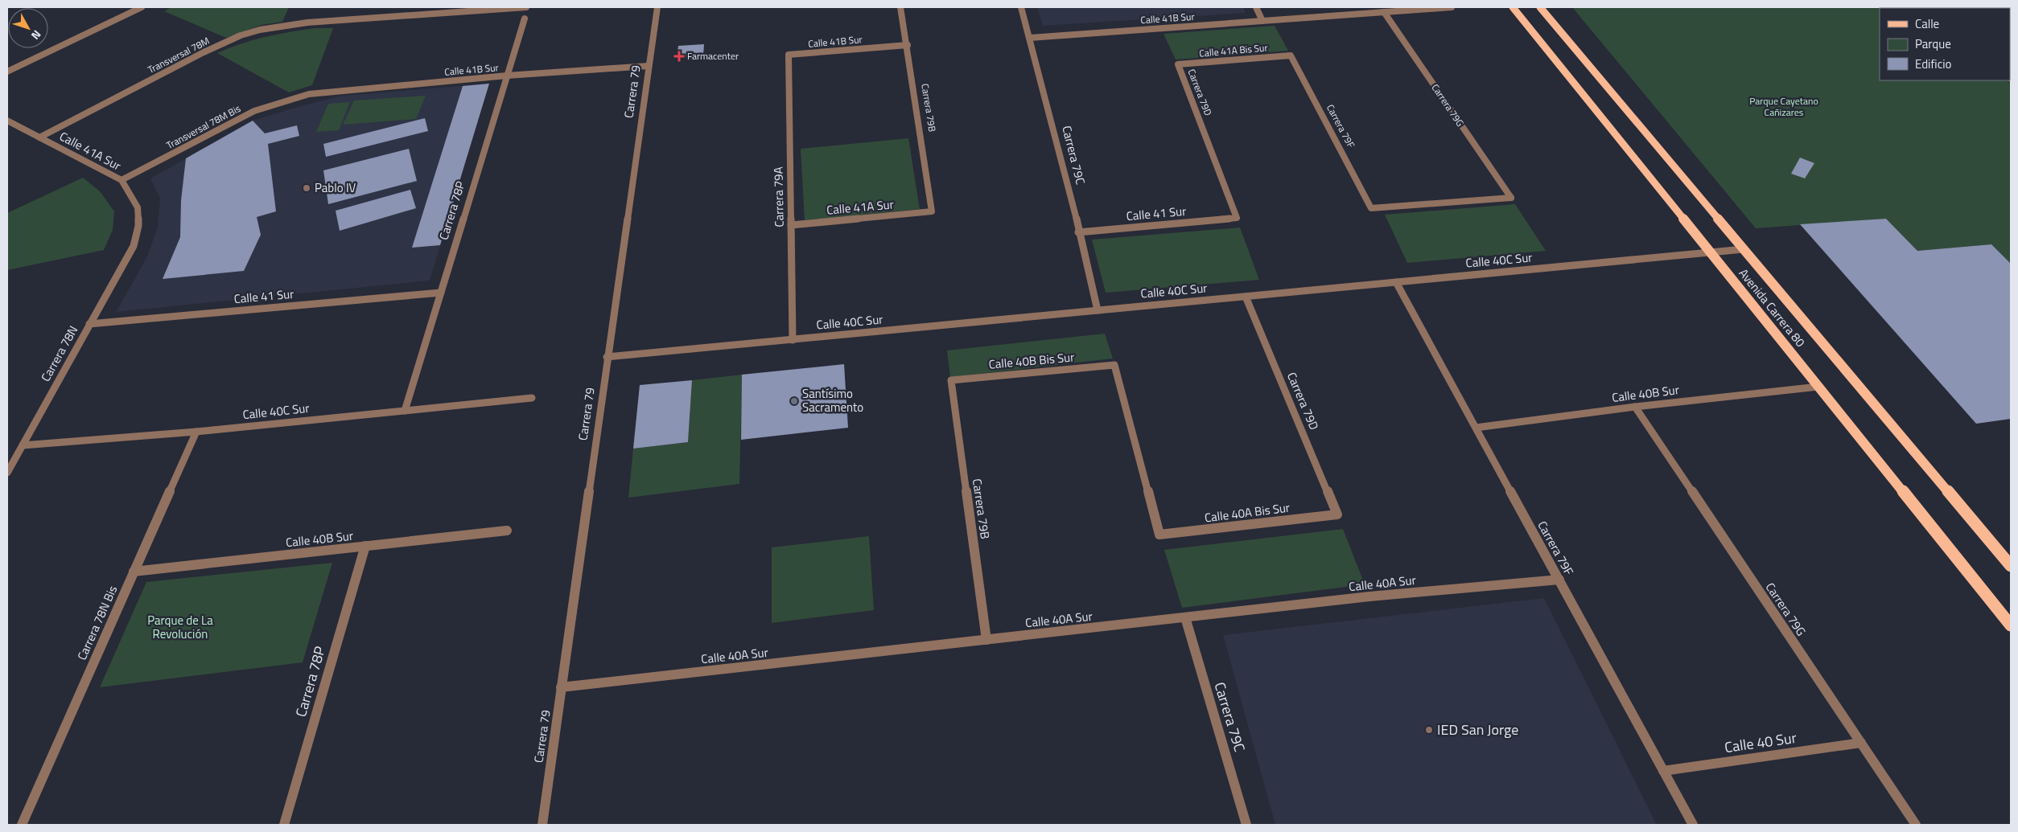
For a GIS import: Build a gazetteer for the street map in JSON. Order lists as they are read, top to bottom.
{
  "streets": {
    "main road": ["Avenida Carrera 80"],
    "street": [
      "Calle 41B Sur",
      "Calle 41A Bis Sur",
      "Transversal 78M",
      "Carrera 79",
      "Carrera 79D",
      "Carrera 79G",
      "Carrera 79B",
      "Carrera 79F",
      "Transversal 78M Bis",
      "Calle 41A Sur",
      "Carrera 79C",
      "Carrera 79A",
      "Carrera 78P",
      "Calle 41 Sur",
      "Calle 40C Sur",
      "Carrera 78N",
      "Calle 40B Bis Sur",
      "Calle 40B Sur",
      "Calle 40A Bis Sur",
      "Calle 40A Sur",
      "Carrera 78N Bis",
      "Calle 40 Sur"
    ]
  },
  "crossings": [
    ["Calle 41B Sur", "Carrera 79"],
    ["Calle 41B Sur", "Carrera 79G"],
    ["Calle 41B Sur", "Carrera 79B"],
    ["Calle 41B Sur", "Transversal 78M Bis"],
    ["Calle 41B Sur", "Carrera 79C"],
    ["Calle 41B Sur", "Carrera 79A"],
    ["Calle 41B Sur", "Carrera 78P"],
    ["Calle 41A Bis Sur", "Carrera 79D"],
    ["Calle 41A Bis Sur", "Carrera 79F"],
    ["Transversal 78M", "Calle 41A Sur"],
    ["Carrera 79", "Calle 40C Sur"],
    ["Carrera 79", "Calle 40A Sur"],
    ["Carrera 79D", "Calle 41 Sur"],
    ["Carrera 79D", "Calle 40C Sur"],
    ["Carrera 79D", "Calle 40A Bis Sur"],
    ["Carrera 79G", "Carrera 79F"],
    ["Carrera 79G", "Calle 40B Sur"],
    ["Carrera 79G", "Calle 40 Sur"],
    ["Carrera 79B", "Calle 41A Sur"],
    ["Carrera 79B", "Calle 40B Bis Sur"],
    ["Carrera 79B", "Calle 40A Sur"],
    ["Carrera 79F", "Calle 40C Sur"],
    ["Carrera 79F", "Calle 40B Sur"],
    ["Carrera 79F", "Calle 40A Sur"],
    ["Carrera 79F", "Calle 40 Sur"],
    ["Transversal 78M Bis", "Calle 41A Sur"],
    ["Calle 41A Sur", "Carrera 79A"],
    ["Calle 41A Sur", "Carrera 78N"],
    ["Carrera 79C", "Calle 41 Sur"],
    ["Carrera 79C", "Calle 40C Sur"],
    ["Carrera 79C", "Calle 40A Sur"],
    ["Carrera 79A", "Calle 40C Sur"],
    ["Carrera 78P", "Calle 41 Sur"],
    ["Carrera 78P", "Calle 40C Sur"],
    ["Carrera 78P", "Calle 40B Sur"],
    ["Calle 41 Sur", "Carrera 78N"],
    ["Calle 40C Sur", "Avenida Carrera 80"],
    ["Calle 40C Sur", "Carrera 78N"],
    ["Calle 40C Sur", "Carrera 78N Bis"],
    ["Avenida Carrera 80", "Calle 40B Sur"],
    ["Calle 40B Bis Sur", "Calle 40A Bis Sur"],
    ["Calle 40B Sur", "Carrera 78N Bis"]
  ],
  "parks": ["Parque Cayetano Cañizares", "Parque de La Revolución"],
  "places": {
    "health": ["Farmacenter"],
    "other": ["Pablo IV", "Santísimo Sacramento", "IED San Jorge"]
  },
  "legend": ["Calle", "Parque", "Edificio"],
  "north": "bottom right"
}
